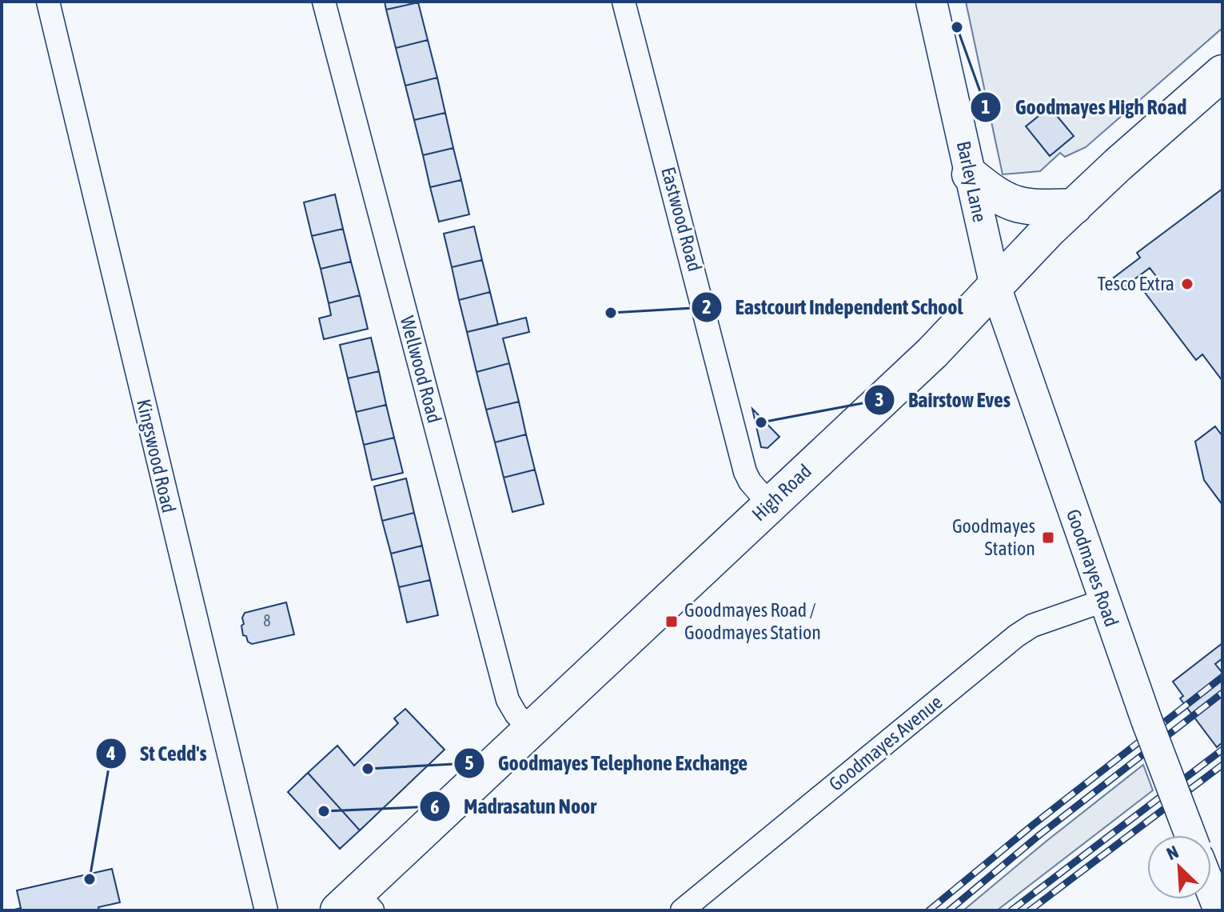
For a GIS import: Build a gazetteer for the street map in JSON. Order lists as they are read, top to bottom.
{
  "streets": {
    "main road": ["Barley Lane", "High Road", "Goodmayes Road"],
    "street": [
      "Eastwood Road",
      "Wellwood Road",
      "Kingswood Road",
      "Goodmayes Avenue"
    ]
  },
  "crossings": [
    ["Barley Lane", "High Road"],
    ["Barley Lane", "Goodmayes Road"],
    ["Eastwood Road", "High Road"],
    ["Wellwood Road", "High Road"],
    ["High Road", "Goodmayes Road"],
    ["Goodmayes Road", "Goodmayes Avenue"]
  ],
  "places": {
    "other": [
      "Goodmayes High Road",
      "Tesco Extra",
      "Eastcourt Independent School",
      "Bairstow Eves",
      "Goodmayes Telephone Exchange",
      "Madrasatun Noor",
      "St Cedd's"
    ],
    "transit": ["Goodmayes Station", "Goodmayes Road / Goodmayes Station"]
  },
  "house_numbers": ["8"],
  "north": "top left"
}
